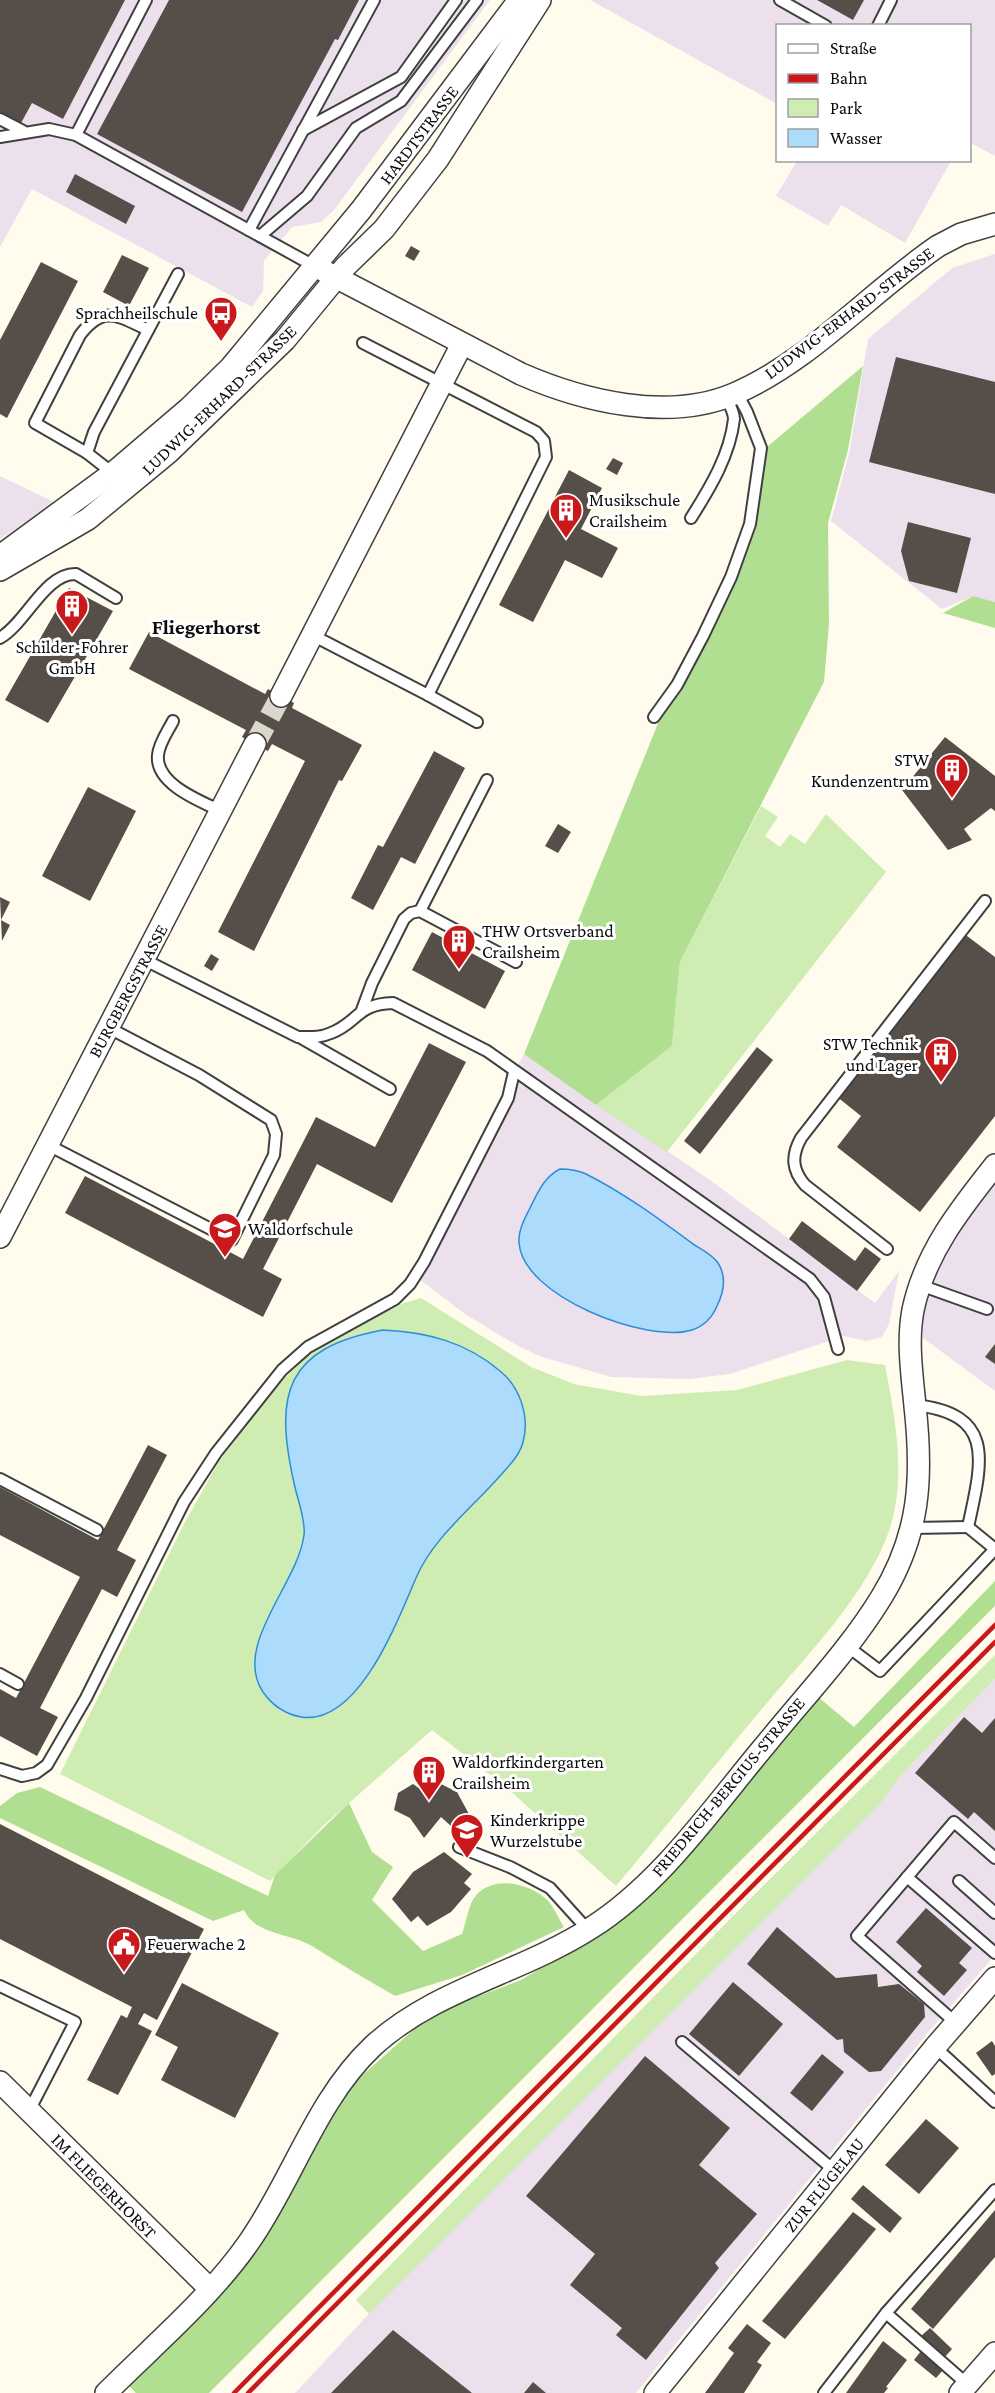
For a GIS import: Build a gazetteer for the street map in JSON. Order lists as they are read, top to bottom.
{
  "streets": {
    "street": [
      "HARDTSTRASSE",
      "LUDWIG-ERHARD-STRASSE",
      "BURGBERGSTRASSE",
      "FRIEDRICH-BERGIUS-STRASSE",
      "ZUR FLÜGELAU",
      "IM FLIEGERHORST"
    ]
  },
  "crossings": [
    ["HARDTSTRASSE", "LUDWIG-ERHARD-STRASSE"],
    ["FRIEDRICH-BERGIUS-STRASSE", "IM FLIEGERHORST"]
  ],
  "districts": ["Fliegerhorst"],
  "places": {
    "bus stop": ["Sprachheilschule"],
    "building": [
      "Musikschule Crailsheim",
      "Schilder-Fohrer GmbH",
      "STW Kundenzentrum",
      "THW Ortsverband Crailsheim",
      "STW Technik und Lager",
      "Waldorfkindergarten Crailsheim"
    ],
    "school or university": ["Waldorfschule", "Kinderkrippe Wurzelstube"],
    "public building": ["Feuerwache 2"]
  },
  "legend": [
    "Straße",
    "Bahn",
    "Park",
    "Wasser"
  ]
}
